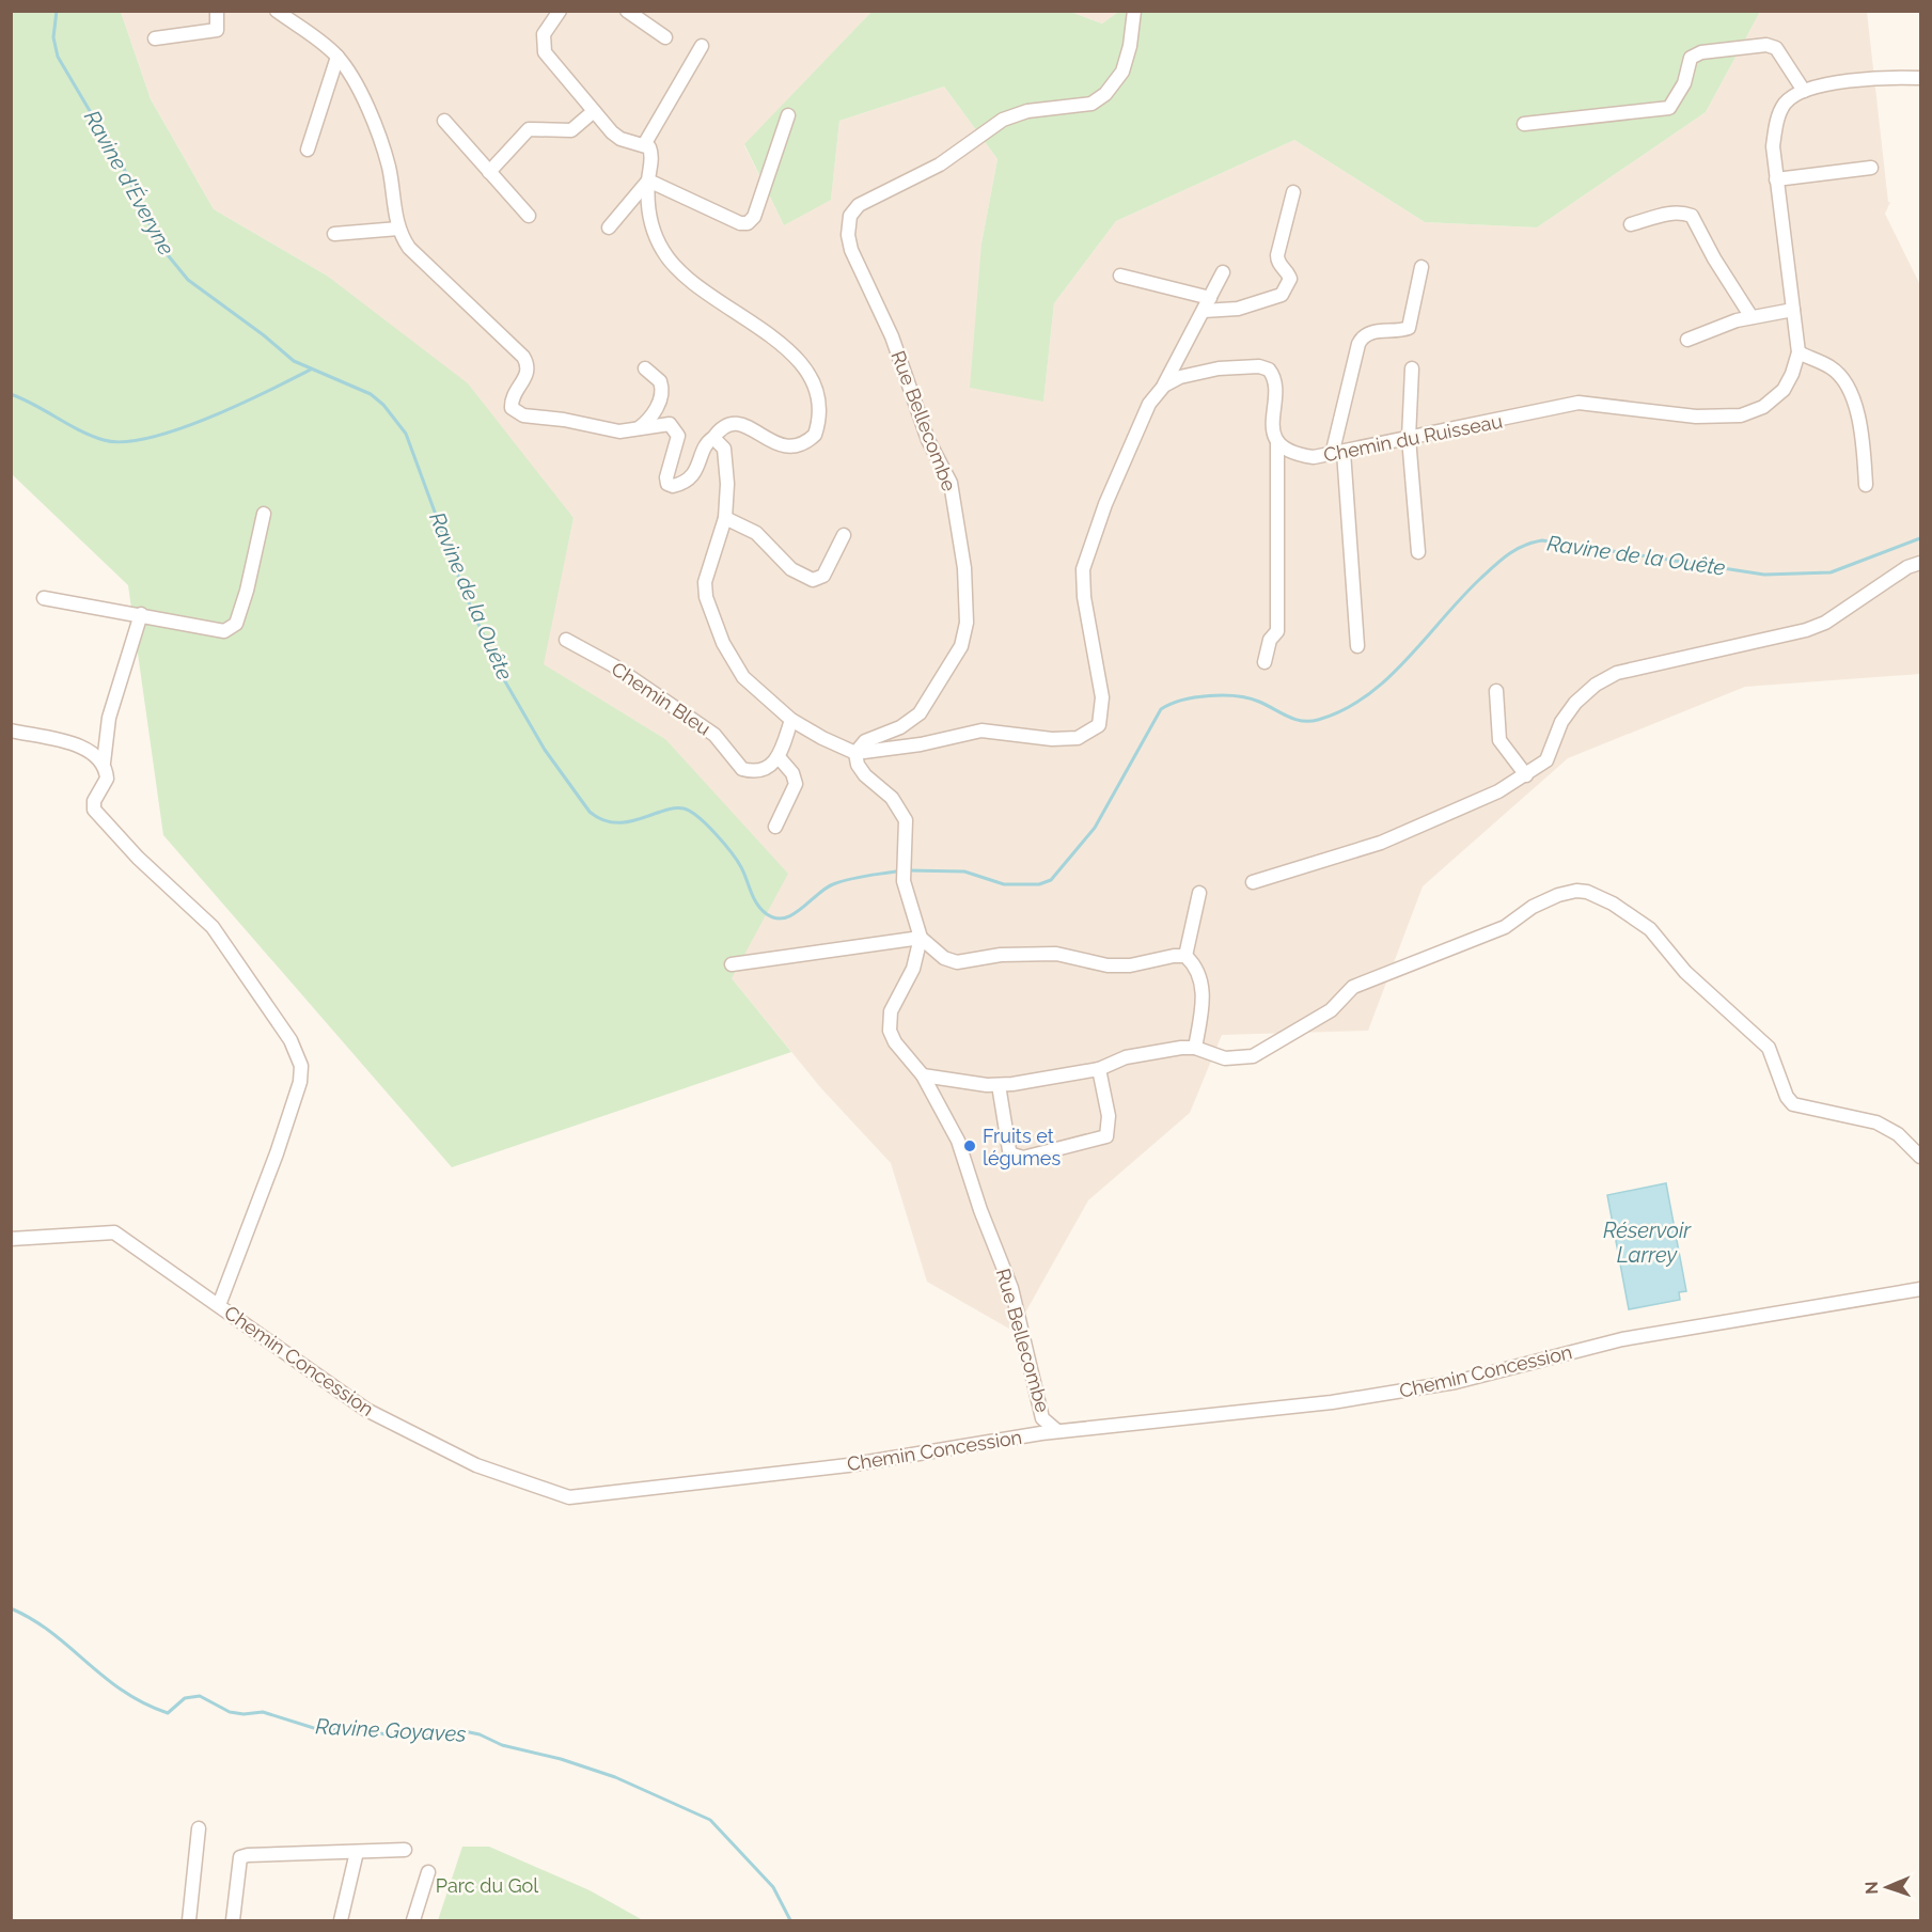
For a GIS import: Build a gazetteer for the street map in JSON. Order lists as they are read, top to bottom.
{
  "streets": {
    "street": [
      "Rue Bellecombe",
      "Chemin du Ruisseau",
      "Chemin Bleu",
      "Chemin Concession"
    ]
  },
  "crossings": [
    ["Rue Bellecombe", "Chemin Concession"]
  ],
  "water": [
    "Ravine d'Éveryne",
    "Ravine de la Ouête",
    "Réservoir Larrey",
    "Ravine Goyaves"
  ],
  "parks": ["Parc du Gol"],
  "places": ["Fruits et légumes"],
  "north": "left"
}
